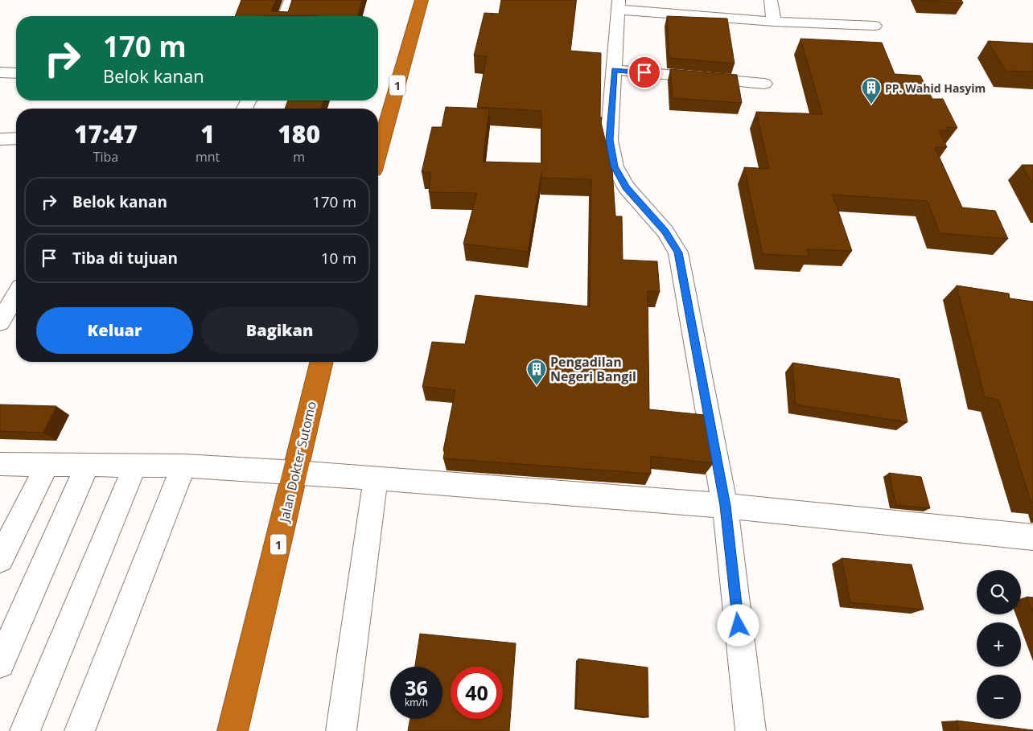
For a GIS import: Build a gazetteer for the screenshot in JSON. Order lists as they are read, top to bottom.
{
  "streets": {
    "highway": ["1", "Jalan Dokter Sutomo"]
  },
  "places": {
    "building": ["PP. Wahid Hasyim", "Pengadilan Negeri Bangil"]
  },
  "page": {
    "turn": ["170 m", "Belok kanan"],
    "eta": [
      "17:47",
      "Tiba",
      "1",
      "mnt",
      "180",
      "m"
    ],
    "list": [
      {
        "name": "Belok kanan",
        "value": "170 m"
      },
      {
        "name": "Tiba di tujuan",
        "value": "10 m"
      }
    ],
    "buttons": ["Keluar", "Bagikan"],
    "map_buttons": ["+", "−"],
    "speed": "36 km/h",
    "limit": "40"
  }
}
